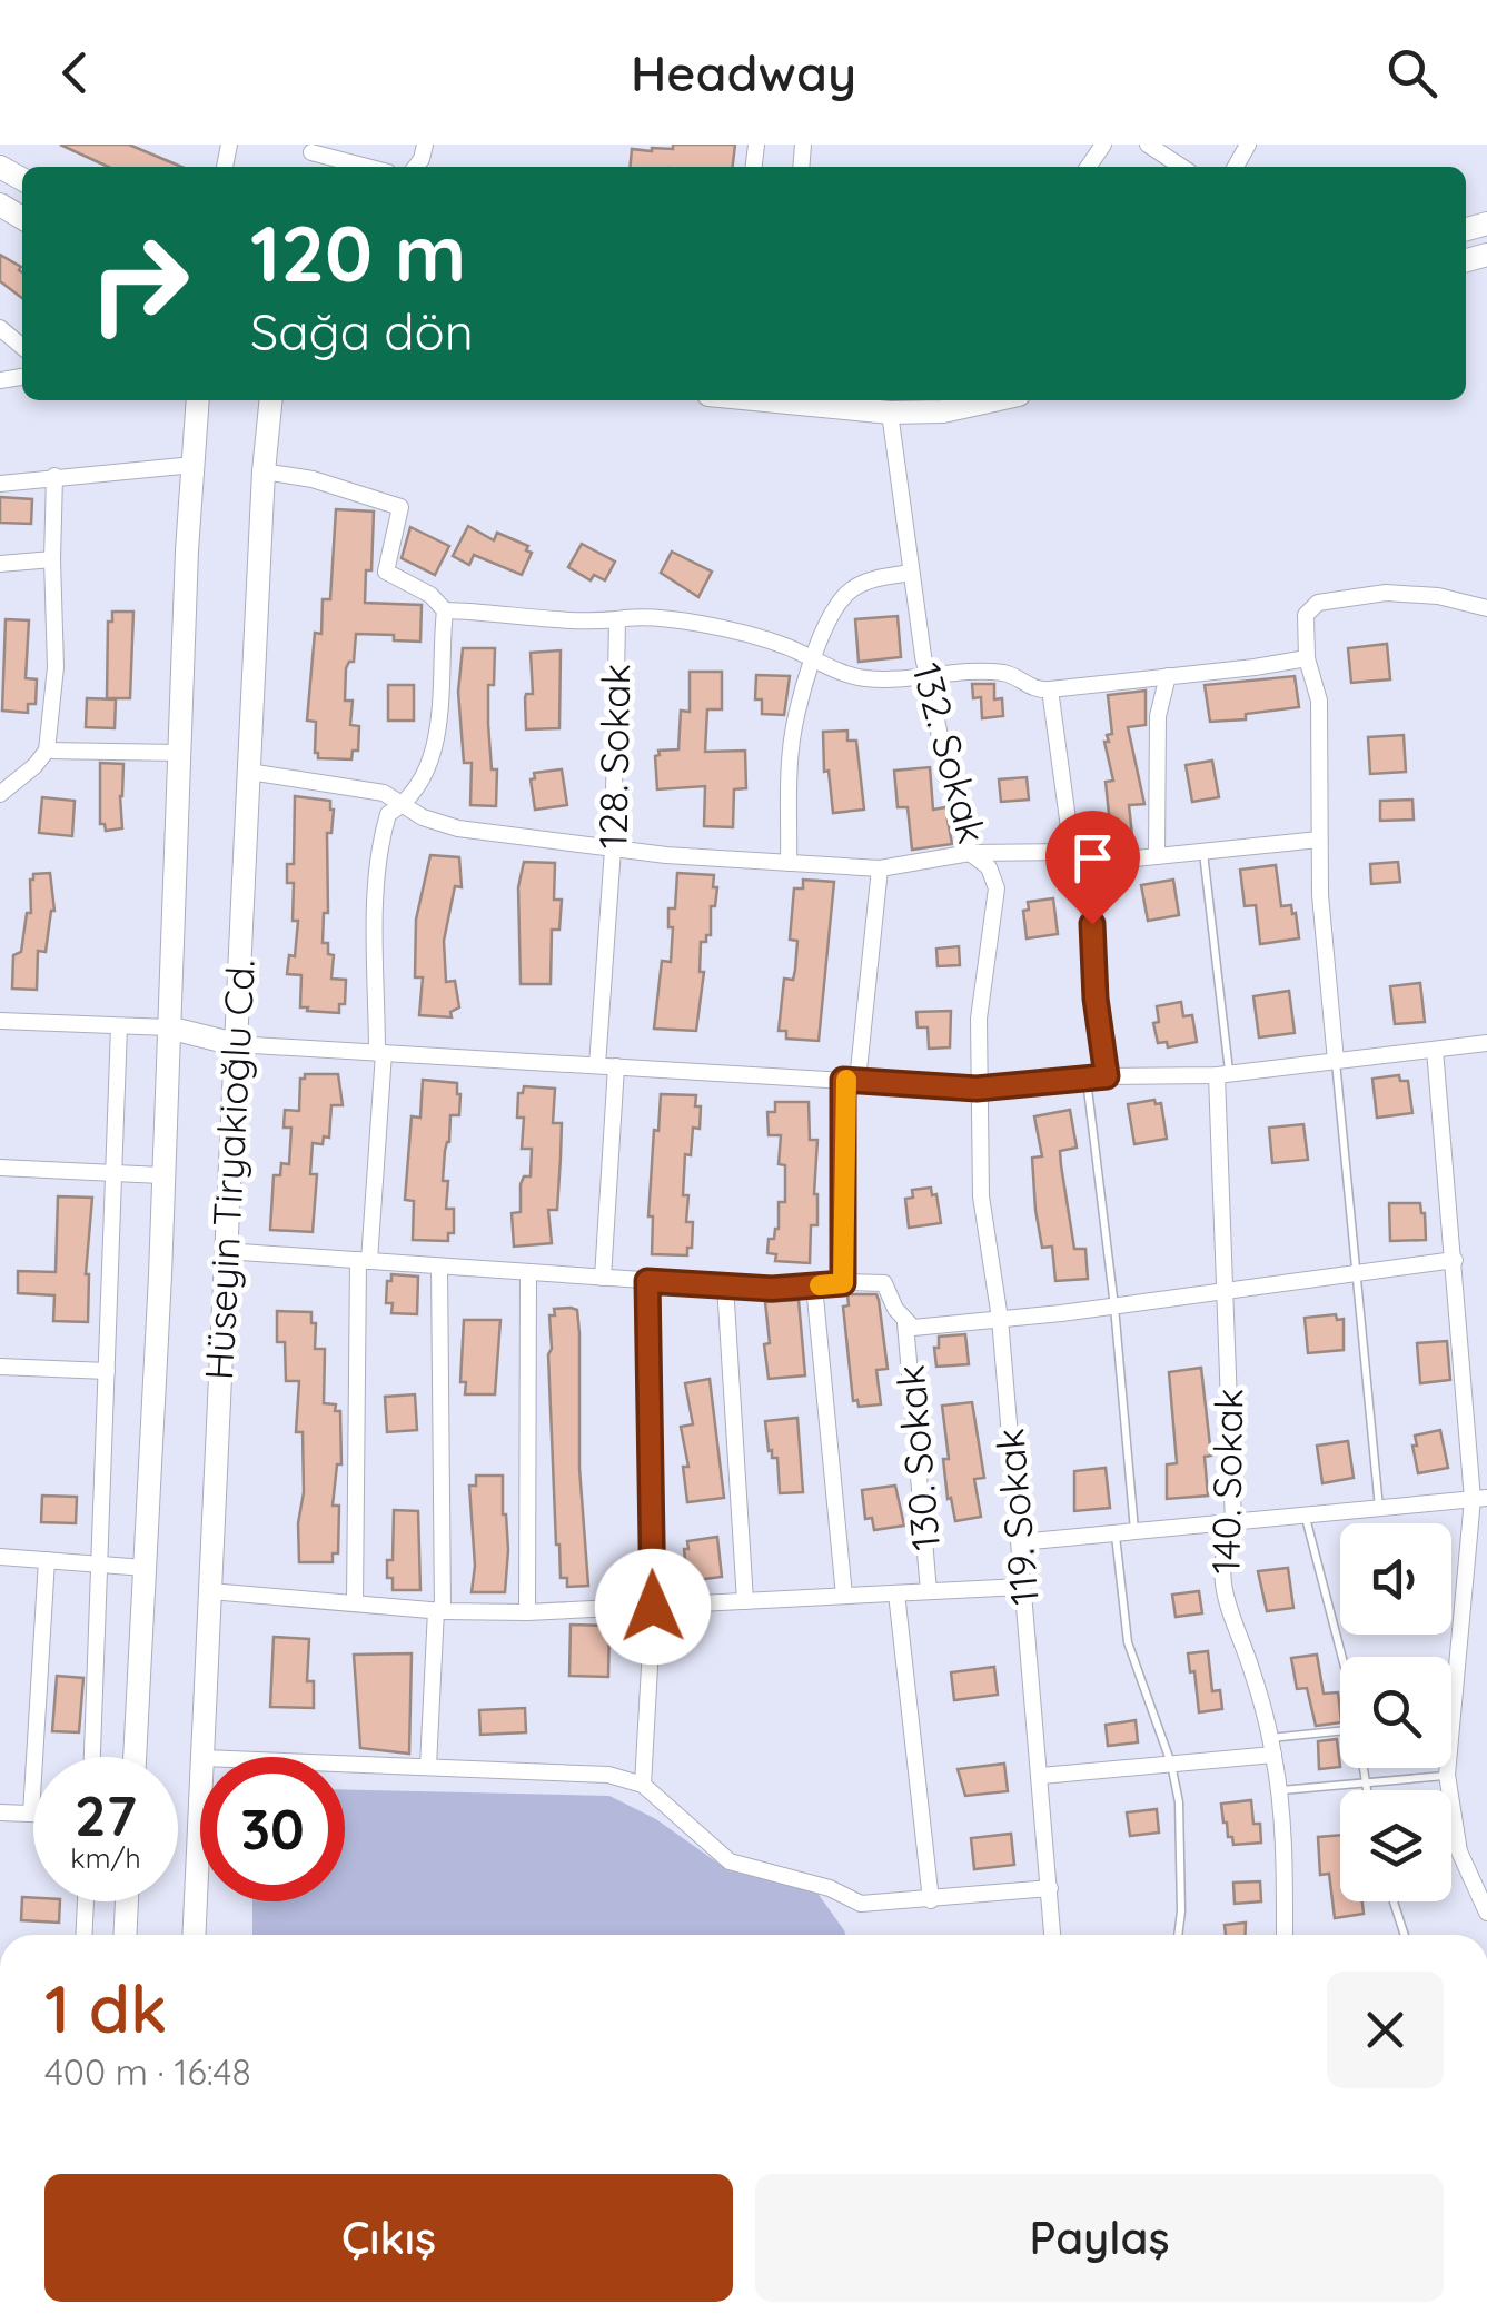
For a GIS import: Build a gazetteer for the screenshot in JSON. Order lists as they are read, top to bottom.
{
  "streets": {
    "street": [
      "132. Sokak",
      "128. Sokak",
      "Hüseyin Tiryakioğlu Cd.",
      "130. Sokak",
      "140. Sokak",
      "119. Sokak"
    ]
  },
  "crossings": [
    ["132. Sokak", "119. Sokak"]
  ],
  "page": {
    "header": "Headway",
    "turn": ["120 m", "Sağa dön"],
    "speed": "27 km/h",
    "limit": "30",
    "heading": ["1 dk", "400 m · 16:48"],
    "buttons": ["Çıkış", "Paylaş"]
  }
}
